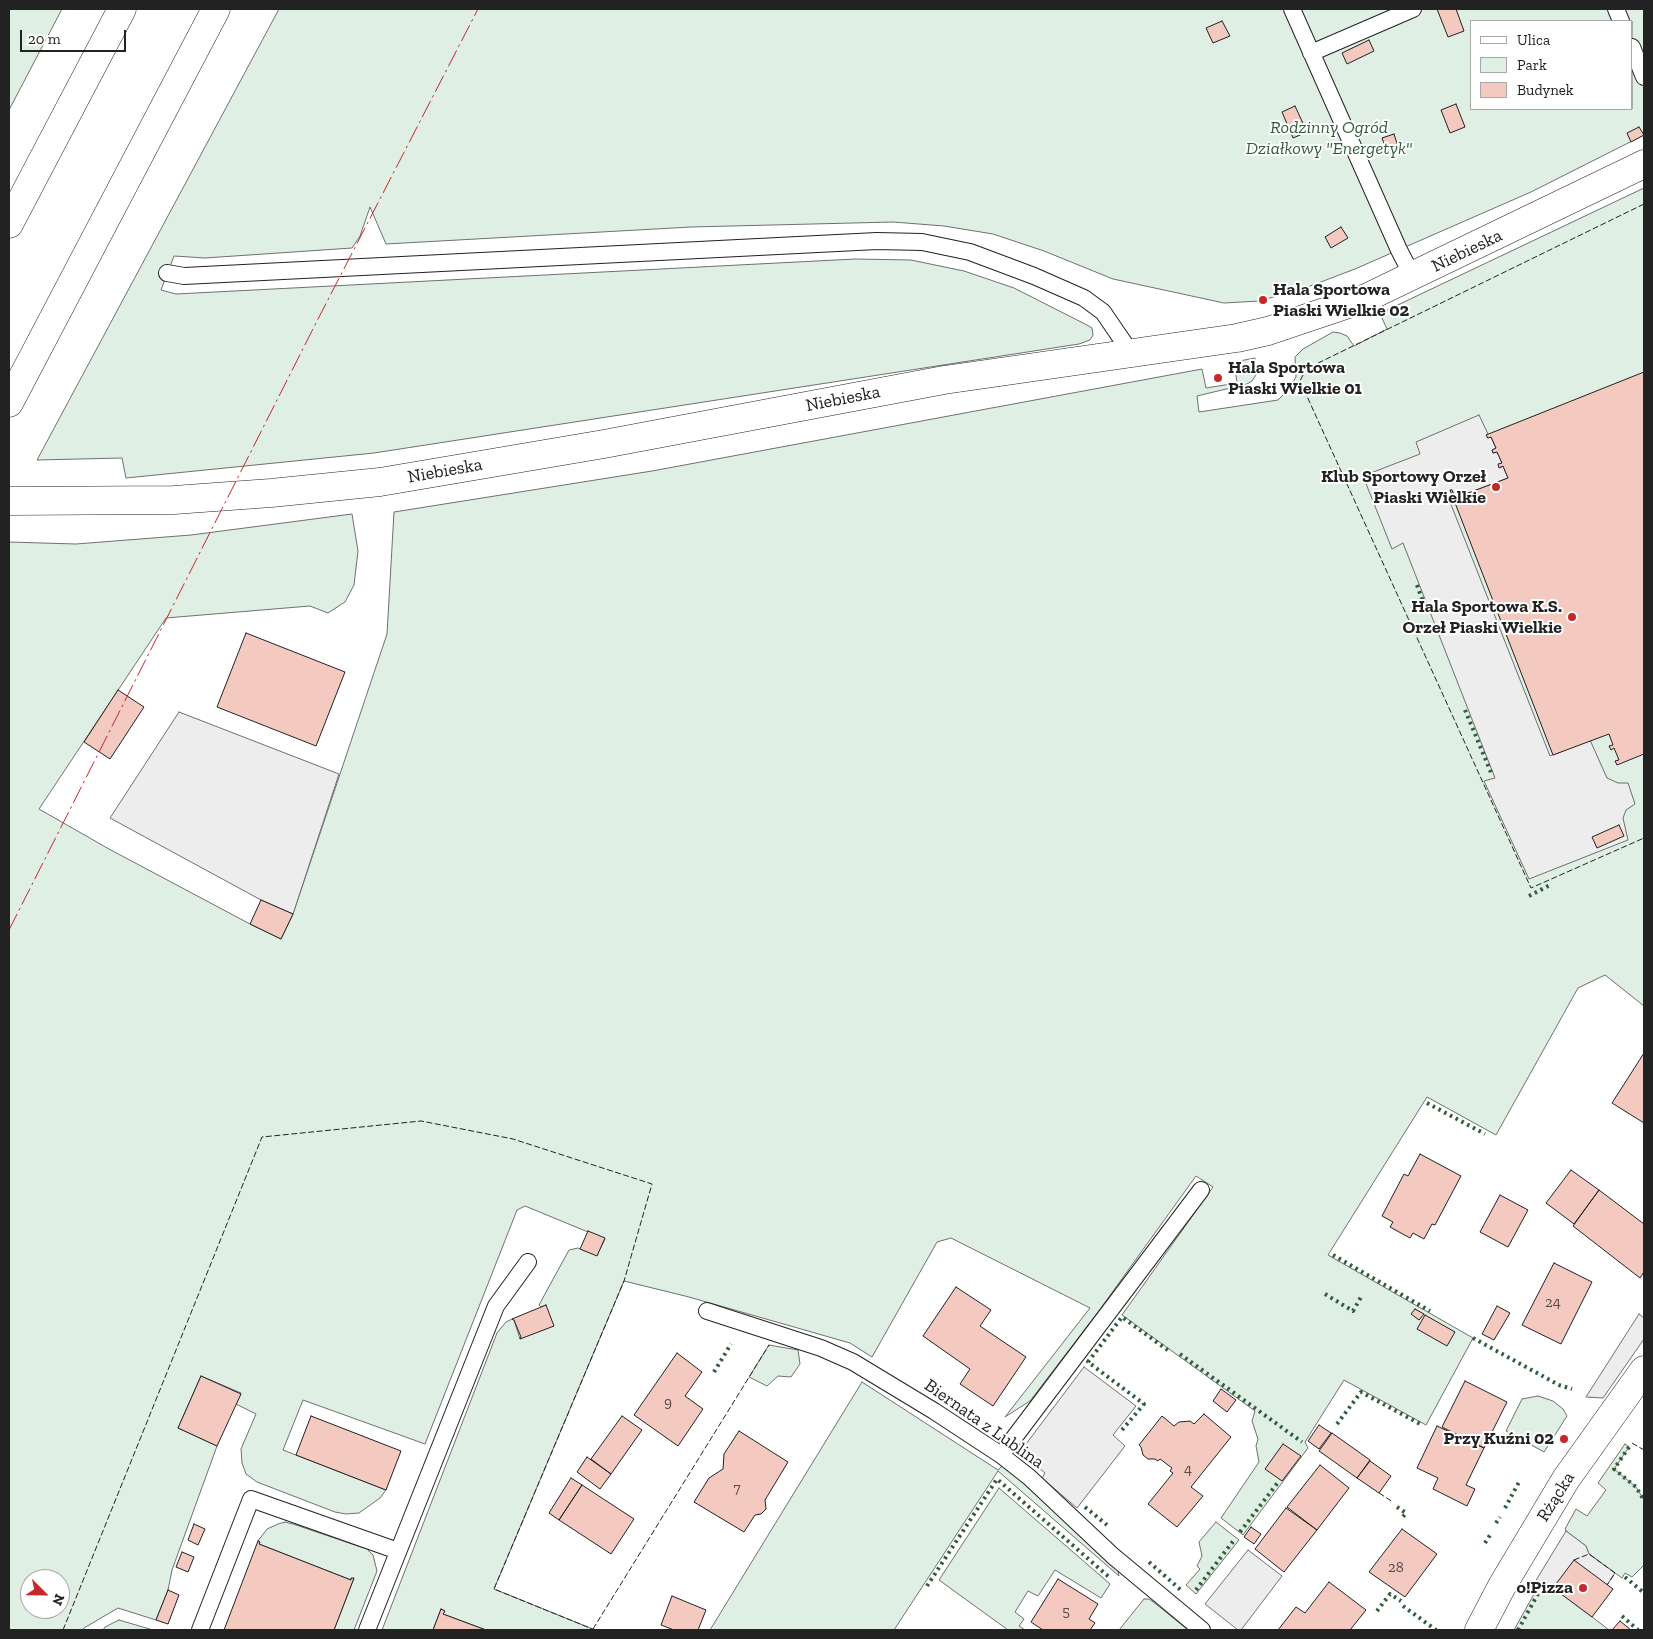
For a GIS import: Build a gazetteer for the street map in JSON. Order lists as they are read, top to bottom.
{
  "streets": {
    "main road": ["Niebieska", "Rżącka"],
    "lane": ["Biernata z Lublina"]
  },
  "parks": ["Rodzinny Ogród Działkowy \"Energetyk\""],
  "places": [
    "Hala Sportowa Piaski Wielkie 02",
    "Hala Sportowa Piaski Wielkie 01",
    "Klub Sportowy Orzeł Piaski Wielkie",
    "Hala Sportowa K.S. Orzeł Piaski Wielkie",
    "Przy Kuźni 02",
    "o!Pizza"
  ],
  "house_numbers": [
    "24",
    "9",
    "4",
    "7",
    "28",
    "5"
  ],
  "legend": ["Ulica", "Park", "Budynek"],
  "scale_bar": "20 m",
  "north": "bottom right"
}
